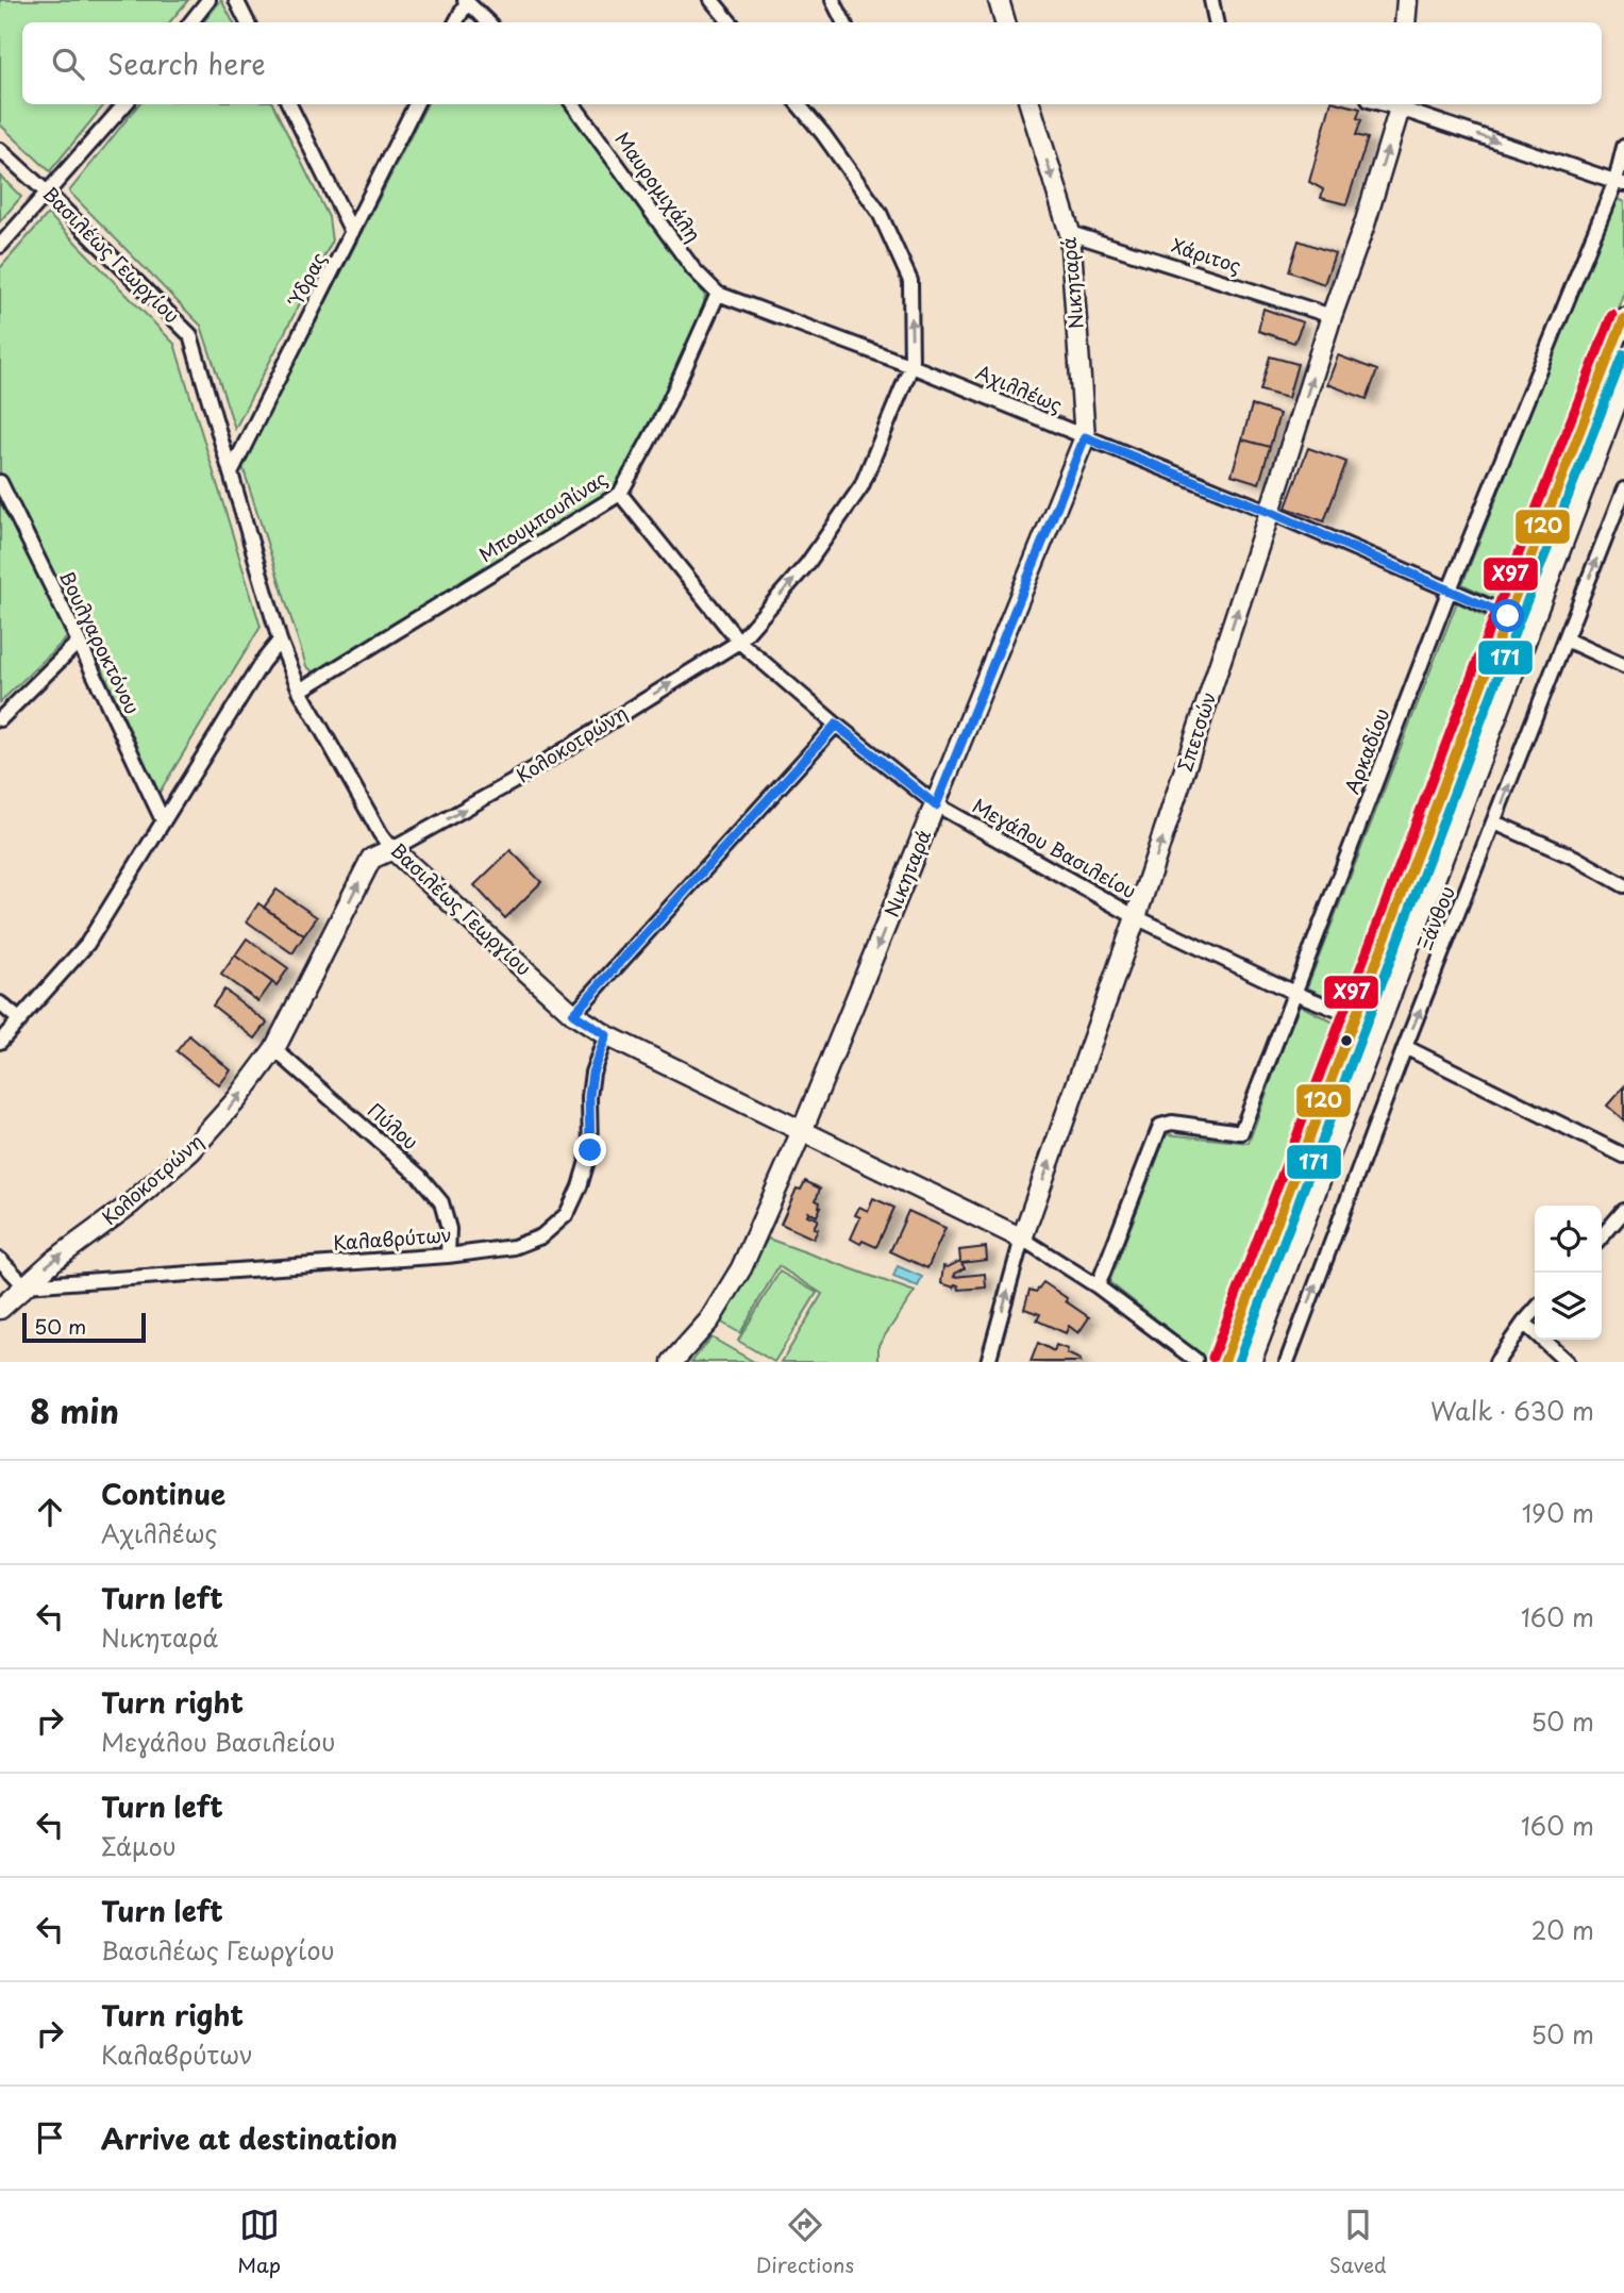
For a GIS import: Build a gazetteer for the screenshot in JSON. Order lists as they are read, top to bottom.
{
  "streets": {
    "street": [
      "Μαυρομιχάλη",
      "Βασιλέως Γεωργίου",
      "Χάριτος",
      "Ύδρας",
      "Νικηταρά",
      "Αχιλλέως",
      "Μπουμπουλίνας",
      "Βουλγαροκτόνου",
      "Σπετσών",
      "Κολοκοτρώνη",
      "Αρκαδίου",
      "Μεγάλου Βασιλείου",
      "Ξάνθου",
      "Πύλου",
      "Καλαβρύτων"
    ]
  },
  "crossings": [
    ["Μαυρομιχάλη", "Αχιλλέως"],
    ["Μαυρομιχάλη", "Μπουμπουλίνας"],
    ["Βασιλέως Γεωργίου", "Ύδρας"],
    ["Βασιλέως Γεωργίου", "Νικηταρά"],
    ["Βασιλέως Γεωργίου", "Μπουμπουλίνας"],
    ["Βασιλέως Γεωργίου", "Σπετσών"],
    ["Βασιλέως Γεωργίου", "Κολοκοτρώνη"],
    ["Βασιλέως Γεωργίου", "Αρκαδίου"],
    ["Βασιλέως Γεωργίου", "Καλαβρύτων"],
    ["Χάριτος", "Νικηταρά"],
    ["Χάριτος", "Σπετσών"],
    ["Νικηταρά", "Αχιλλέως"],
    ["Νικηταρά", "Μεγάλου Βασιλείου"],
    ["Αχιλλέως", "Μπουμπουλίνας"],
    ["Αχιλλέως", "Σπετσών"],
    ["Αχιλλέως", "Κολοκοτρώνη"],
    ["Αχιλλέως", "Αρκαδίου"],
    ["Μπουμπουλίνας", "Μεγάλου Βασιλείου"],
    ["Σπετσών", "Μεγάλου Βασιλείου"],
    ["Κολοκοτρώνη", "Μεγάλου Βασιλείου"],
    ["Κολοκοτρώνη", "Πύλου"],
    ["Κολοκοτρώνη", "Καλαβρύτων"],
    ["Αρκαδίου", "Μεγάλου Βασιλείου"],
    ["Πύλου", "Καλαβρύτων"]
  ],
  "one_way": ["Σπετσών", "Κολοκοτρώνη"],
  "lines": ["transit line X97", "transit line 120", "transit line 171"],
  "scale_bar": "50 m",
  "page": {
    "search": "Search here",
    "scale": "50 m",
    "heading": ["8 min", "Walk · 630 m"],
    "list": [
      ["Continue", "Αχιλλέως", "190 m"],
      ["Turn left", "Νικηταρά", "160 m"],
      ["Turn right", "Μεγάλου Βασιλείου", "50 m"],
      ["Turn left", "Σάμου", "160 m"],
      ["Turn left", "Βασιλέως Γεωργίου", "20 m"],
      ["Turn right", "Καλαβρύτων", "50 m"],
      "Arrive at destination"
    ],
    "nav": ["Map", "Directions", "Saved"]
  }
}
